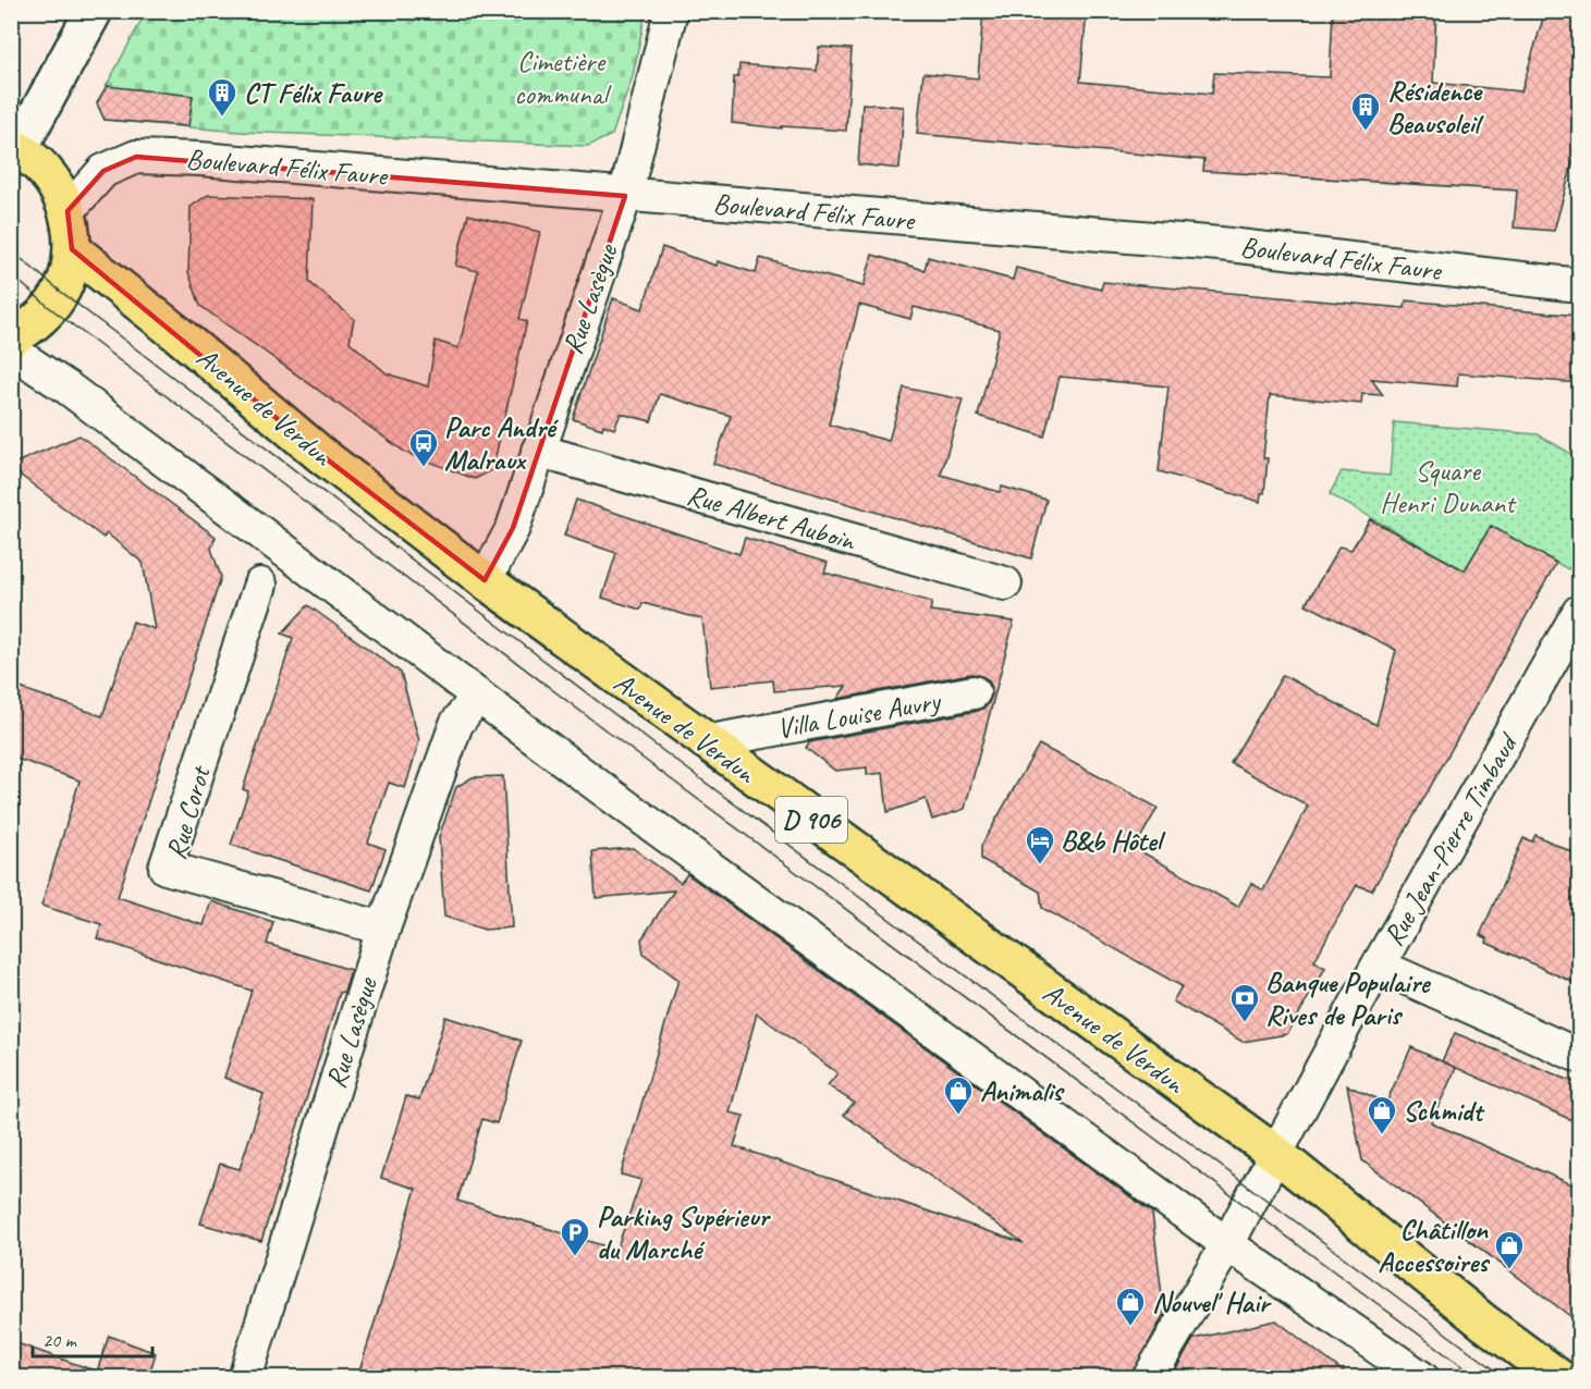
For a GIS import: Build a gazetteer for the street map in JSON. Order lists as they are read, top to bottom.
{
  "streets": {
    "main road": ["Avenue de Verdun", "D 906"],
    "street": [
      "Boulevard Félix Faure",
      "Rue Lasègue",
      "Rue Albert Auboin",
      "Villa Louise Auvry",
      "Rue Corot",
      "Rue Jean-Pierre Timbaud"
    ]
  },
  "crossings": [
    ["Boulevard Félix Faure", "Rue Lasègue"],
    ["Rue Lasègue", "Avenue de Verdun"],
    ["Rue Lasègue", "Rue Albert Auboin"],
    ["Rue Lasègue", "Rue Corot"],
    ["Avenue de Verdun", "Villa Louise Auvry"],
    ["Avenue de Verdun", "Rue Jean-Pierre Timbaud"]
  ],
  "parks": ["Cimetière communal", "Square Henri Dunant"],
  "places": {
    "building": ["CT Félix Faure", "Résidence Beausoleil"],
    "bus stop": ["Parc André Malraux"],
    "hotel": ["B&b Hôtel"],
    "bank": ["Banque Populaire Rives de Paris"],
    "shop": [
      "Animalis",
      "Schmidt",
      "Châtillon Accessoires",
      "Nouvel' Hair"
    ],
    "parking": ["Parking Supérieur du Marché"]
  },
  "scale_bar": "20 m"
}
